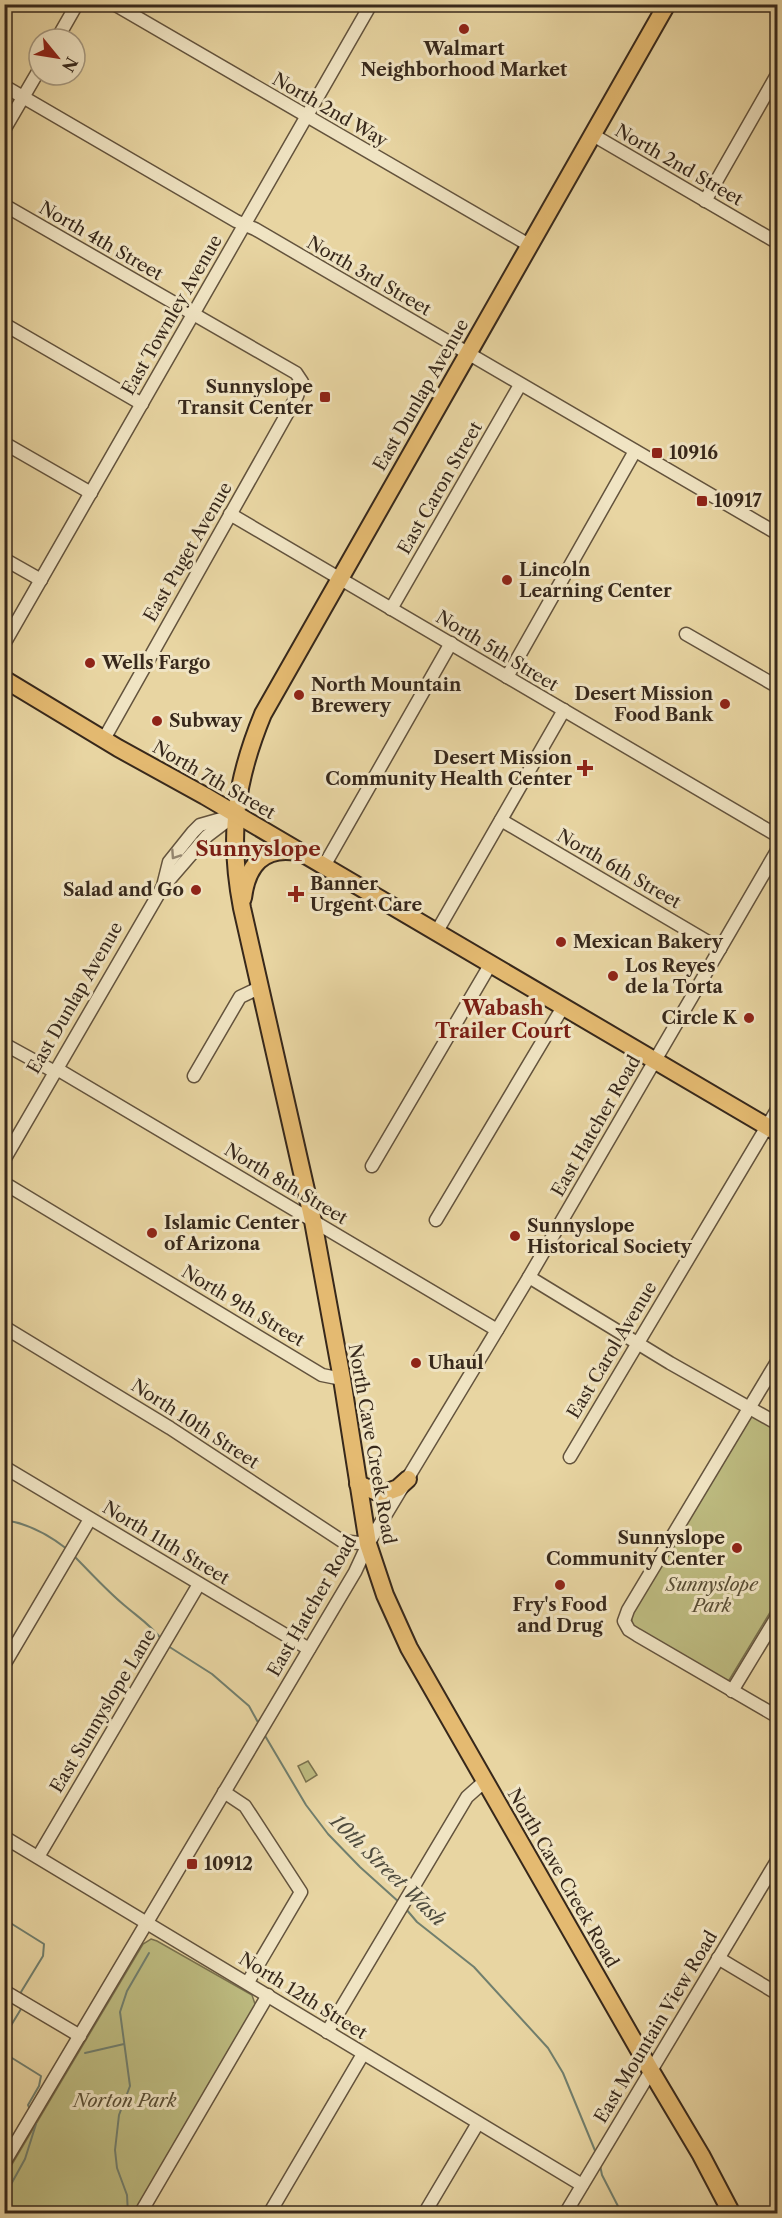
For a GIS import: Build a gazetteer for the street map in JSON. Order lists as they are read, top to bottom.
{
  "streets": {
    "main road": ["East Dunlap Avenue", "North 7th Street", "North Cave Creek Road"],
    "street": [
      "North 2nd Way",
      "North 2nd Street",
      "North 4th Street",
      "North 3rd Street",
      "East Townley Avenue",
      "East Caron Street",
      "East Puget Avenue",
      "North 5th Street",
      "North 6th Street",
      "East Hatcher Road",
      "North 8th Street",
      "North 9th Street",
      "East Carol Avenue",
      "North 10th Street",
      "North 11th Street",
      "East Sunnyslope Lane",
      "North 12th Street",
      "East Mountain View Road"
    ]
  },
  "crossings": [
    ["North 2nd Way", "East Townley Avenue"],
    ["North 2nd Way", "East Dunlap Avenue"],
    ["North 2nd Street", "East Dunlap Avenue"],
    ["North 4th Street", "East Townley Avenue"],
    ["North 4th Street", "East Puget Avenue"],
    ["North 3rd Street", "East Townley Avenue"],
    ["North 3rd Street", "East Dunlap Avenue"],
    ["North 3rd Street", "East Caron Street"],
    ["East Dunlap Avenue", "North 5th Street"],
    ["East Dunlap Avenue", "North 7th Street"],
    ["East Dunlap Avenue", "North 8th Street"],
    ["East Dunlap Avenue", "North Cave Creek Road"],
    ["East Caron Street", "North 5th Street"],
    ["East Puget Avenue", "North 5th Street"],
    ["East Puget Avenue", "North 7th Street"],
    ["North 7th Street", "East Hatcher Road"],
    ["North 7th Street", "East Carol Avenue"],
    ["North 7th Street", "North Cave Creek Road"],
    ["North 6th Street", "East Hatcher Road"],
    ["East Hatcher Road", "North 8th Street"],
    ["East Hatcher Road", "North 10th Street"],
    ["East Hatcher Road", "North Cave Creek Road"],
    ["East Hatcher Road", "North 11th Street"],
    ["East Hatcher Road", "North 12th Street"],
    ["North 8th Street", "North Cave Creek Road"],
    ["North 9th Street", "North Cave Creek Road"],
    ["North 10th Street", "North Cave Creek Road"],
    ["North Cave Creek Road", "East Mountain View Road"],
    ["North 11th Street", "East Sunnyslope Lane"],
    ["East Sunnyslope Lane", "North 12th Street"],
    ["North 12th Street", "East Mountain View Road"]
  ],
  "districts": ["Sunnyslope", "Wabash Trailer Court"],
  "water": ["10th Street Wash"],
  "parks": ["Sunnyslope Park", "Norton Park"],
  "places": {
    "other": [
      "Walmart Neighborhood Market",
      "Lincoln Learning Center",
      "Wells Fargo",
      "North Mountain Brewery",
      "Desert Mission Food Bank",
      "Subway",
      "Salad and Go",
      "Mexican Bakery",
      "Los Reyes de la Torta",
      "Circle K",
      "Islamic Center of Arizona",
      "Sunnyslope Historical Society",
      "Uhaul",
      "Sunnyslope Community Center",
      "Fry's Food and Drug"
    ],
    "transit": [
      "Sunnyslope Transit Center",
      "10916",
      "10917",
      "10912"
    ],
    "health": ["Desert Mission Community Health Center", "Banner Urgent Care"]
  },
  "north": "bottom right"
}
